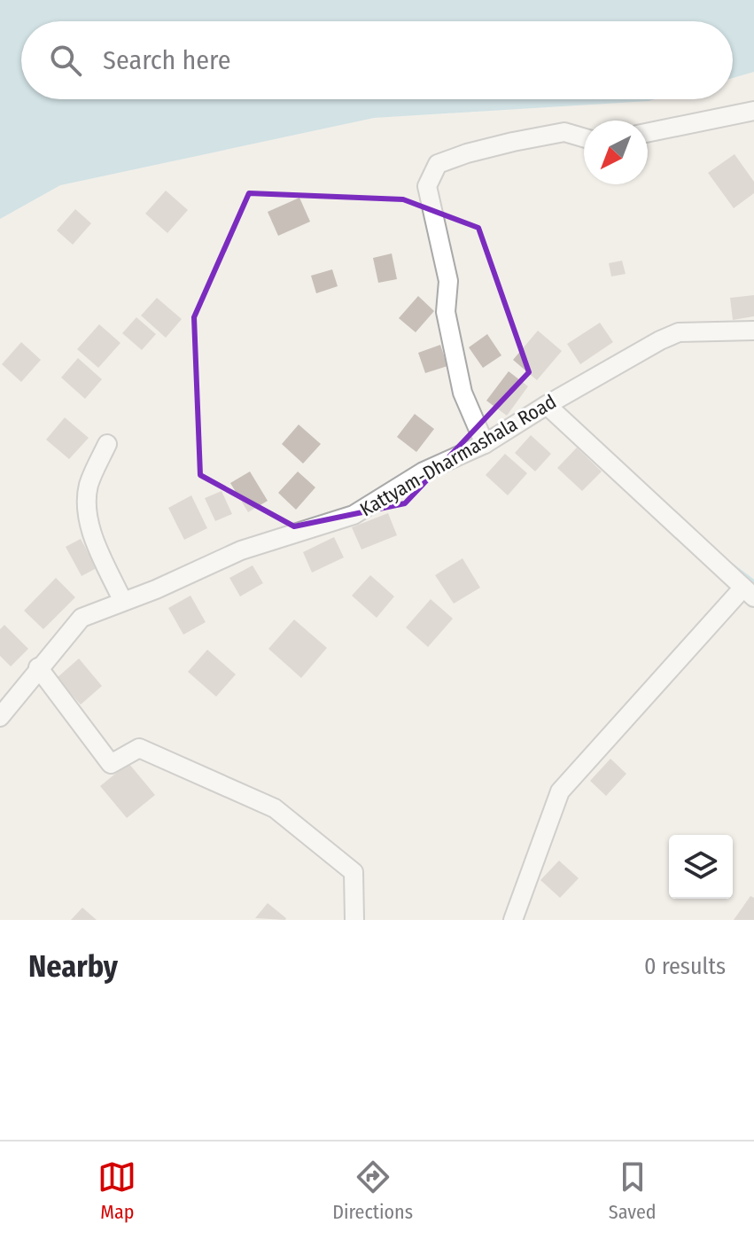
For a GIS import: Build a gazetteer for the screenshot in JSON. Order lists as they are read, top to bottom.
{
  "streets": {
    "street": ["Kattyam-Dharmashala Road"]
  },
  "north": "bottom left",
  "page": {
    "search": "Search here",
    "heading": ["Nearby", "0 results"],
    "nav": ["Map", "Directions", "Saved"]
  }
}
